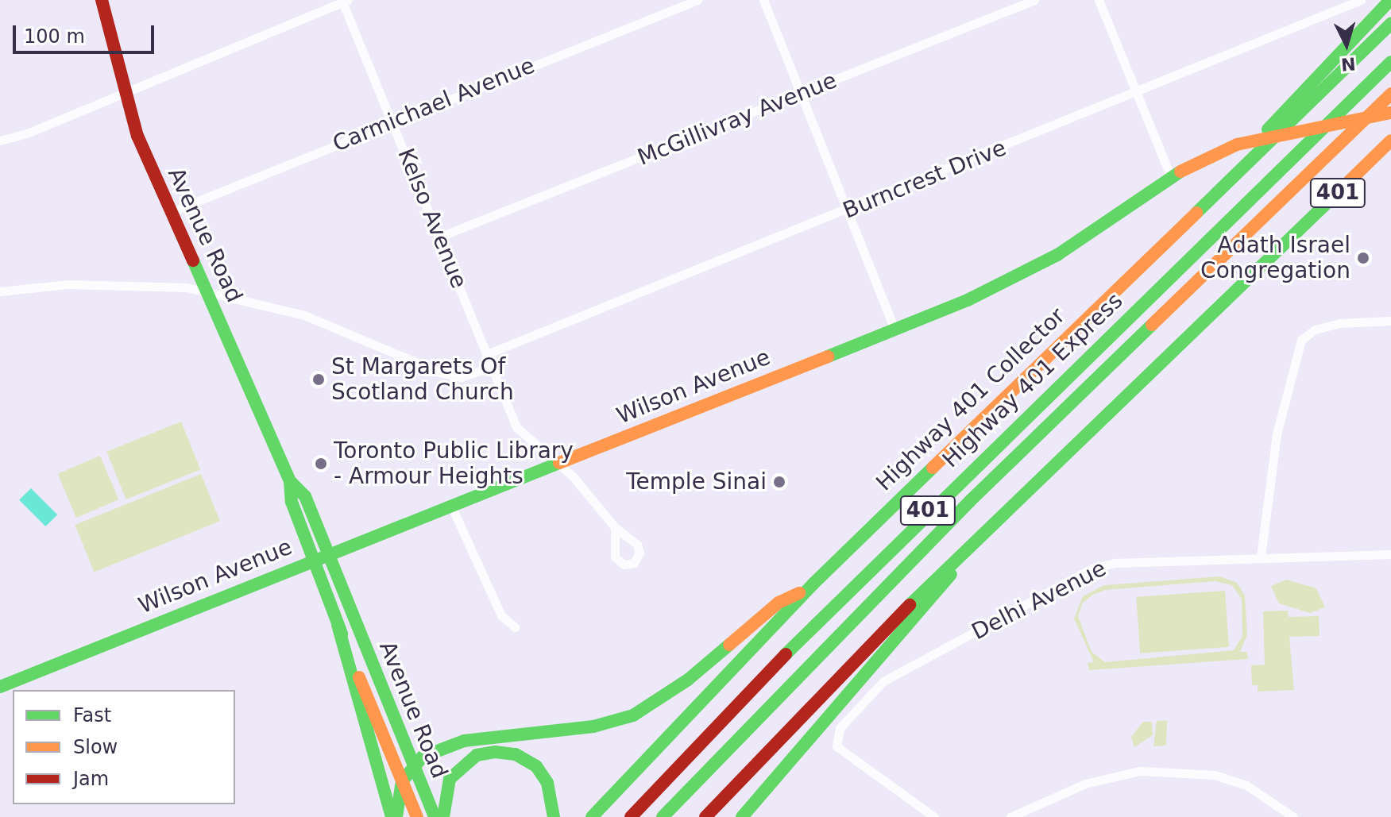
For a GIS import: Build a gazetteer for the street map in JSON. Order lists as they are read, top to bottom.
{
  "streets": {
    "main road": [
      "401",
      "Avenue Road",
      "Highway 401 Express",
      "Wilson Avenue",
      "Highway 401 Collector"
    ],
    "street": [
      "Carmichael Avenue",
      "McGillivray Avenue",
      "Burncrest Drive",
      "Kelso Avenue",
      "Delhi Avenue"
    ]
  },
  "crossings": [
    ["Carmichael Avenue", "Kelso Avenue"],
    ["Carmichael Avenue", "Avenue Road"],
    ["McGillivray Avenue", "Kelso Avenue"],
    ["Burncrest Drive", "Kelso Avenue"],
    ["Kelso Avenue", "Wilson Avenue"],
    ["Avenue Road", "Wilson Avenue"]
  ],
  "places": [
    "Adath Israel Congregation",
    "St Margarets Of Scotland Church",
    "Toronto Public Library - Armour Heights",
    "Temple Sinai"
  ],
  "legend": ["Fast", "Slow", "Jam"],
  "scale_bar": "100 m",
  "north": "bottom"
}
